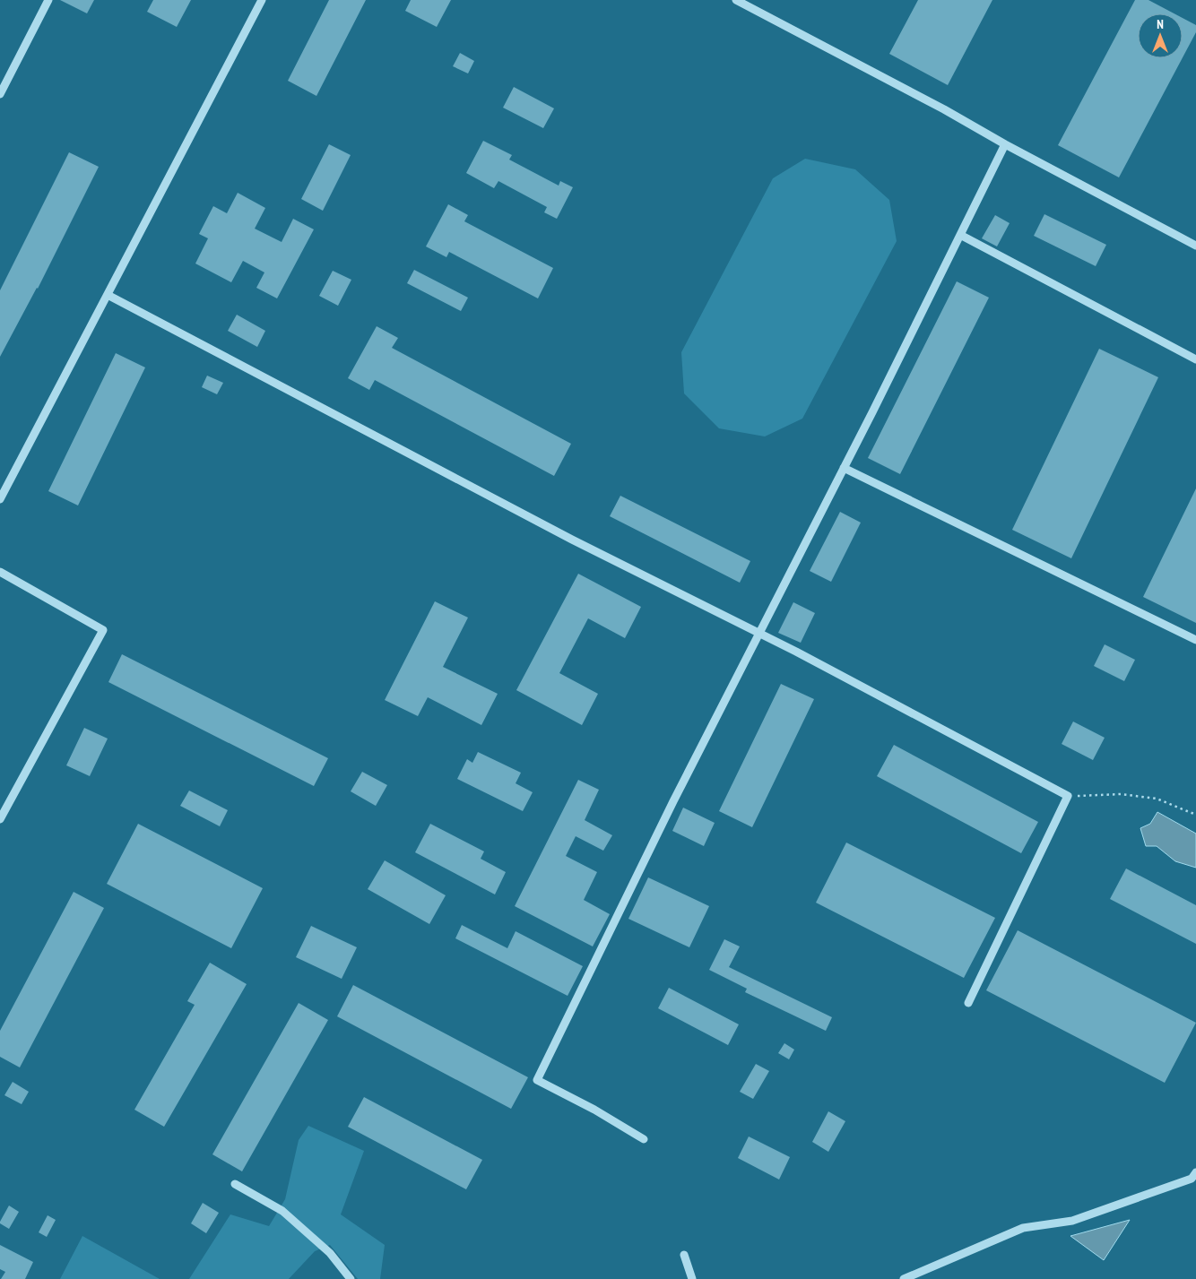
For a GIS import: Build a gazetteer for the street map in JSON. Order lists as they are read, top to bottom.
{
  "north": "top"
}
